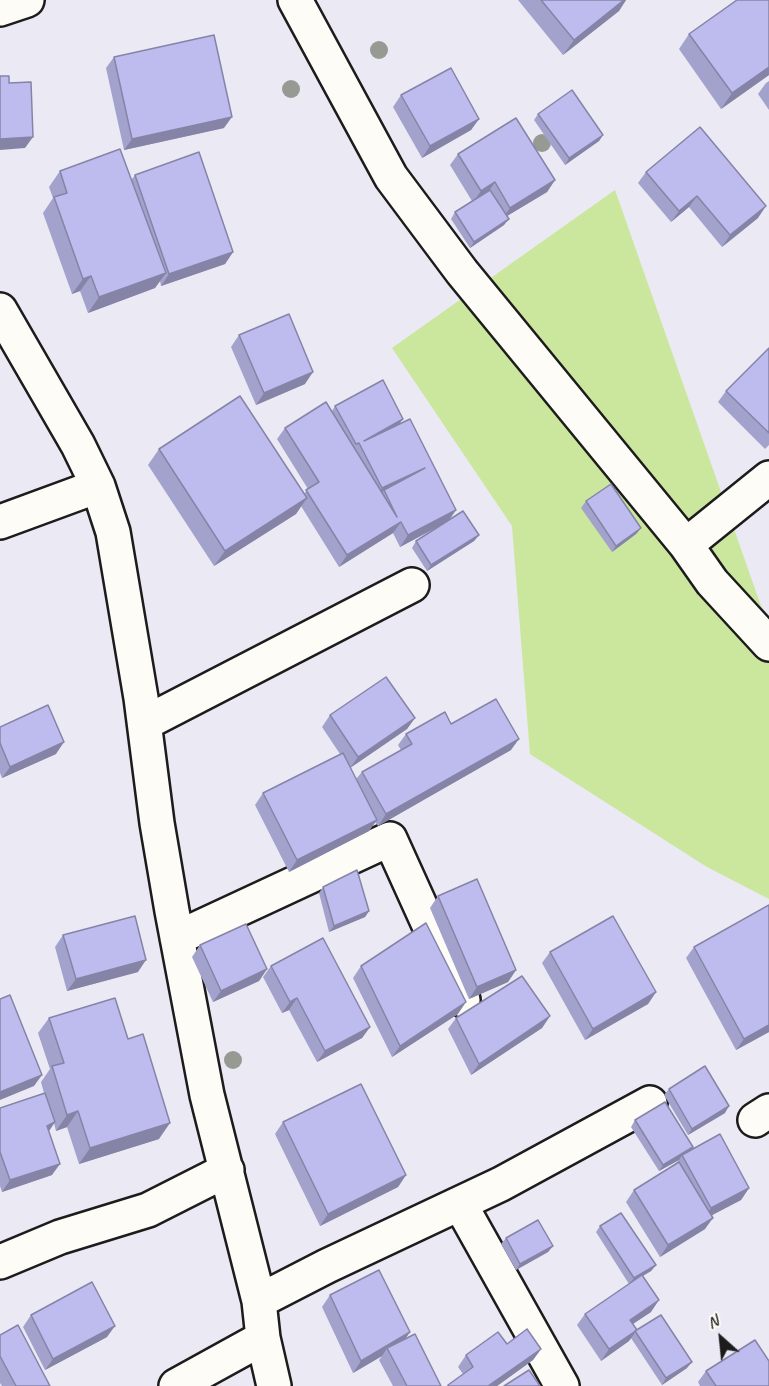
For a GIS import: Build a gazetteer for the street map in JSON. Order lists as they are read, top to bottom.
{
  "north": "top left"
}
